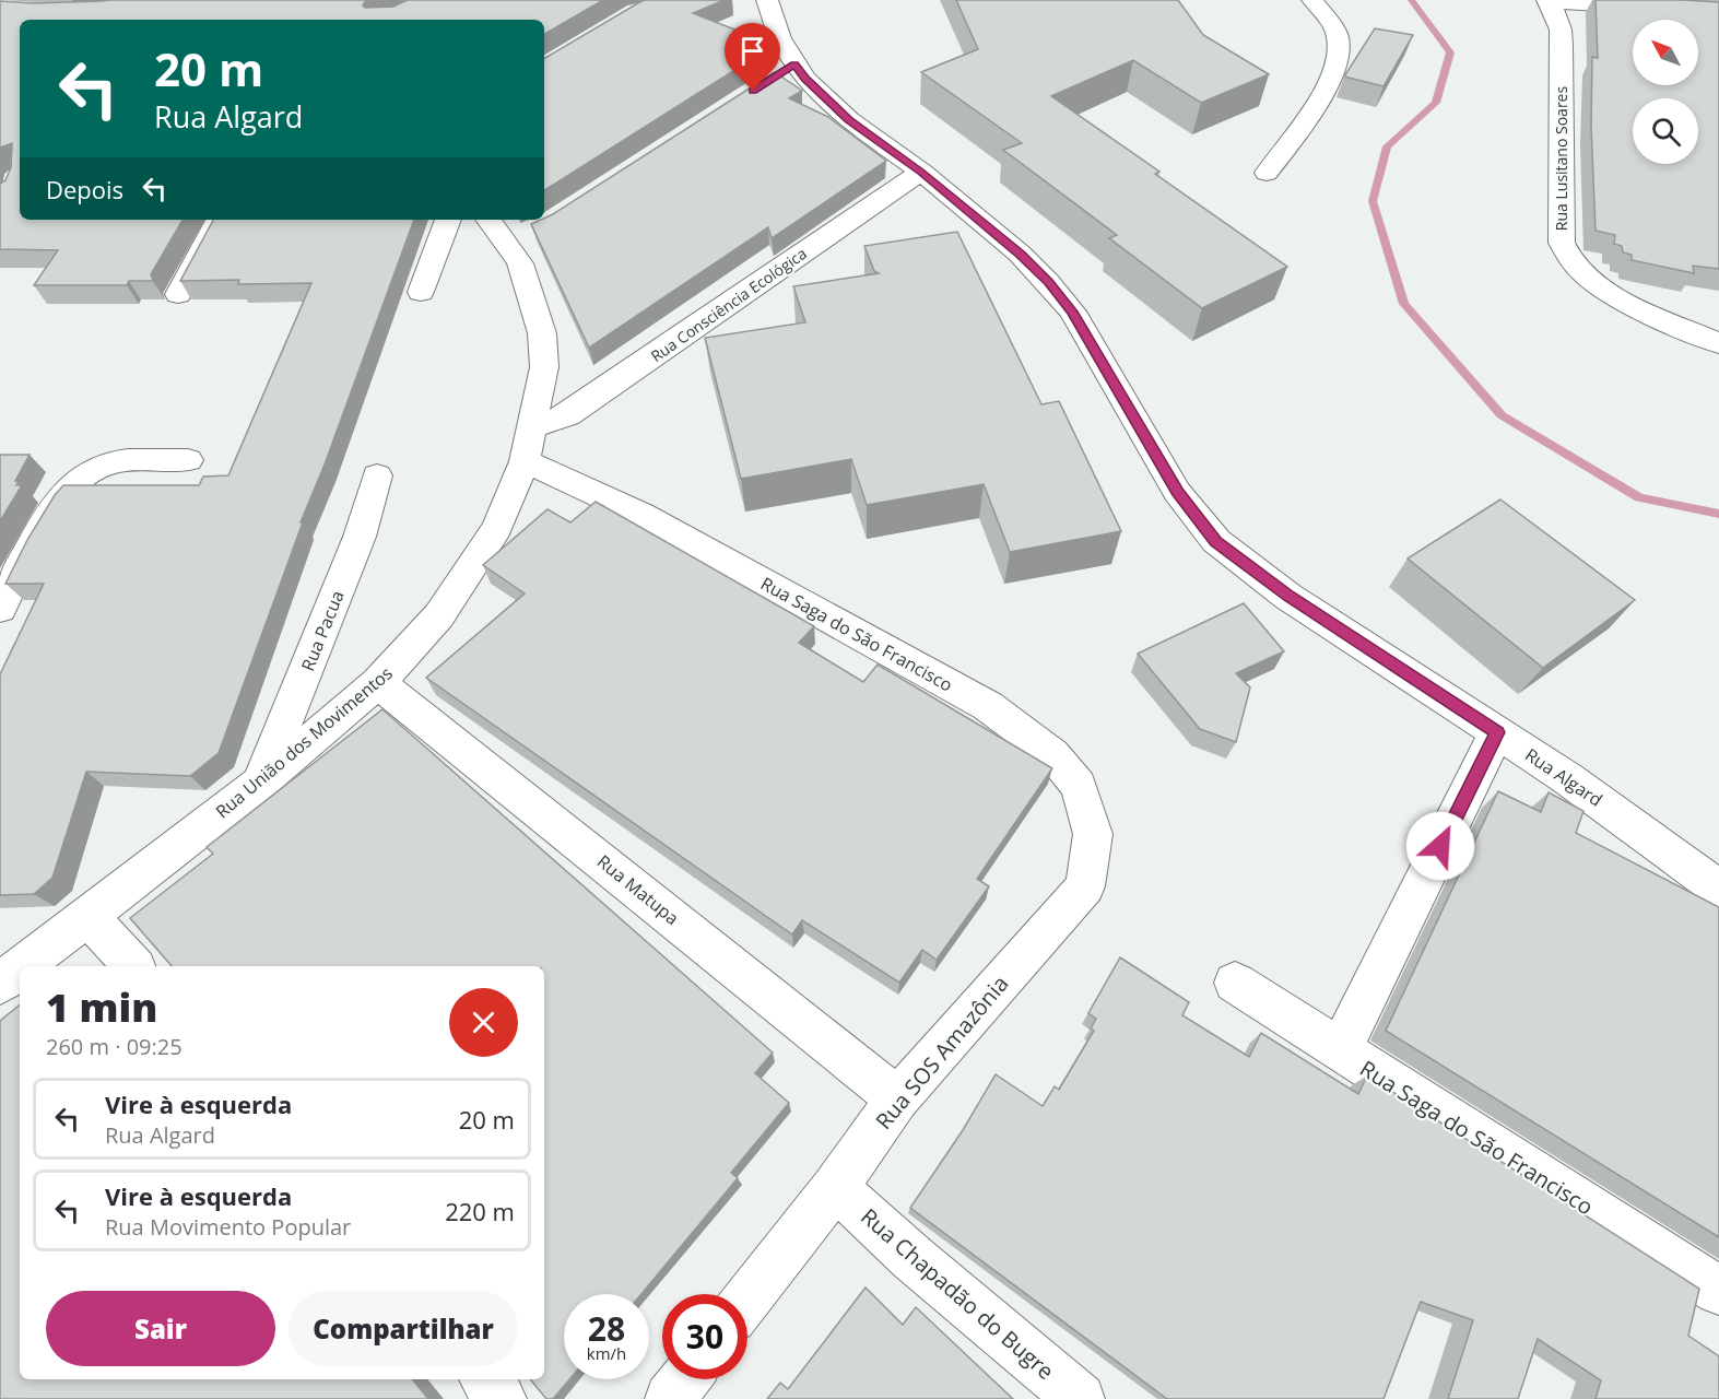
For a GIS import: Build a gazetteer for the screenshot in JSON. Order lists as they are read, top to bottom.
{
  "streets": {
    "street": [
      "Rua Lusitano Soares",
      "Rua Consciência Ecológica",
      "Rua Pacua",
      "Rua Saga do São Francisco",
      "Rua União dos Movimentos",
      "Rua Algard",
      "Rua Matupa",
      "Rua SOS Amazônia",
      "Rua Chapadão do Bugre"
    ]
  },
  "crossings": [
    ["Rua Consciência Ecológica", "Rua União dos Movimentos"],
    ["Rua Consciência Ecológica", "Rua Algard"],
    ["Rua Pacua", "Rua União dos Movimentos"],
    ["Rua Saga do São Francisco", "Rua União dos Movimentos"],
    ["Rua Saga do São Francisco", "Rua SOS Amazônia"],
    ["Rua União dos Movimentos", "Rua Matupa"],
    ["Rua Matupa", "Rua SOS Amazônia"],
    ["Rua SOS Amazônia", "Rua Chapadão do Bugre"]
  ],
  "north": "top left",
  "page": {
    "turn": ["20 m", "Rua Algard"],
    "then": "Depois",
    "heading": ["1 min", "260 m · 09:25"],
    "list": [
      {
        "name": "Vire à esquerda",
        "note": "Rua Algard",
        "value": "20 m"
      },
      {
        "name": "Vire à esquerda",
        "note": "Rua Movimento Popular",
        "value": "220 m"
      }
    ],
    "buttons": ["Sair", "Compartilhar"],
    "speed": "28 km/h",
    "limit": "30"
  }
}
